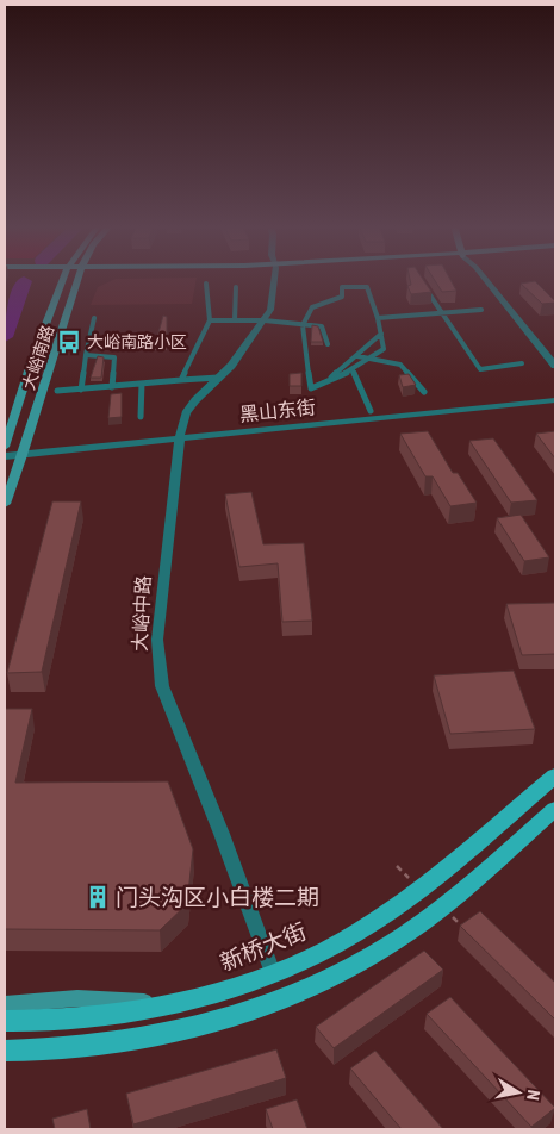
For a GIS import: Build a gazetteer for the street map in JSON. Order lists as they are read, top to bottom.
{
  "streets": {
    "main road": ["大峪南路", "新桥大街"],
    "street": ["黑山东街", "大峪中路"]
  },
  "crossings": [
    ["大峪南路", "黑山东街"],
    ["黑山东街", "大峪中路"],
    ["大峪中路", "新桥大街"]
  ],
  "places": {
    "bus stop": ["大峪南路小区"],
    "building": ["门头沟区小白楼二期"]
  },
  "north": "right"
}
